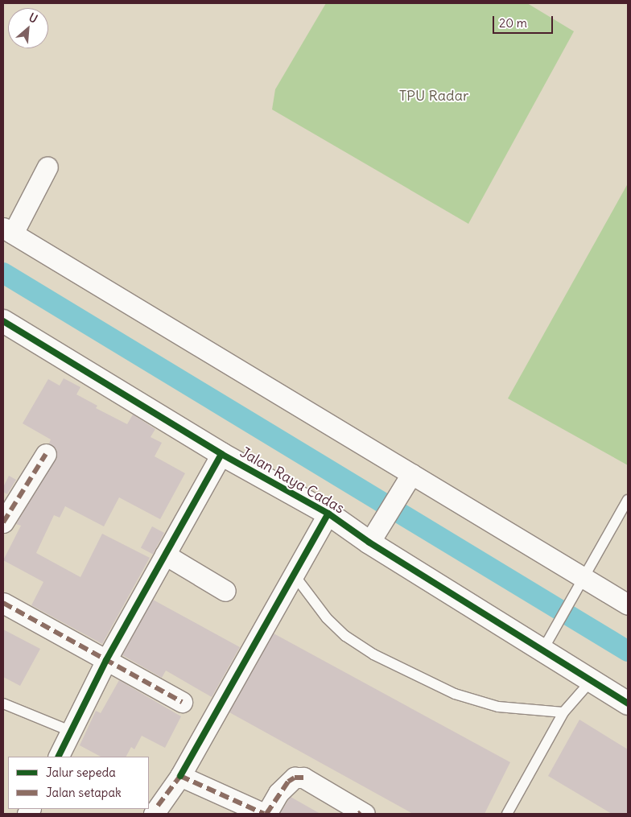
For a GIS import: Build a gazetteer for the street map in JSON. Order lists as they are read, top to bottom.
{
  "streets": {
    "street": ["Jalan Raya Cadas"]
  },
  "parks": ["TPU Radar"],
  "legend": ["Jalur sepeda", "Jalan setapak"],
  "scale_bar": "20 m",
  "north": "top right"
}
